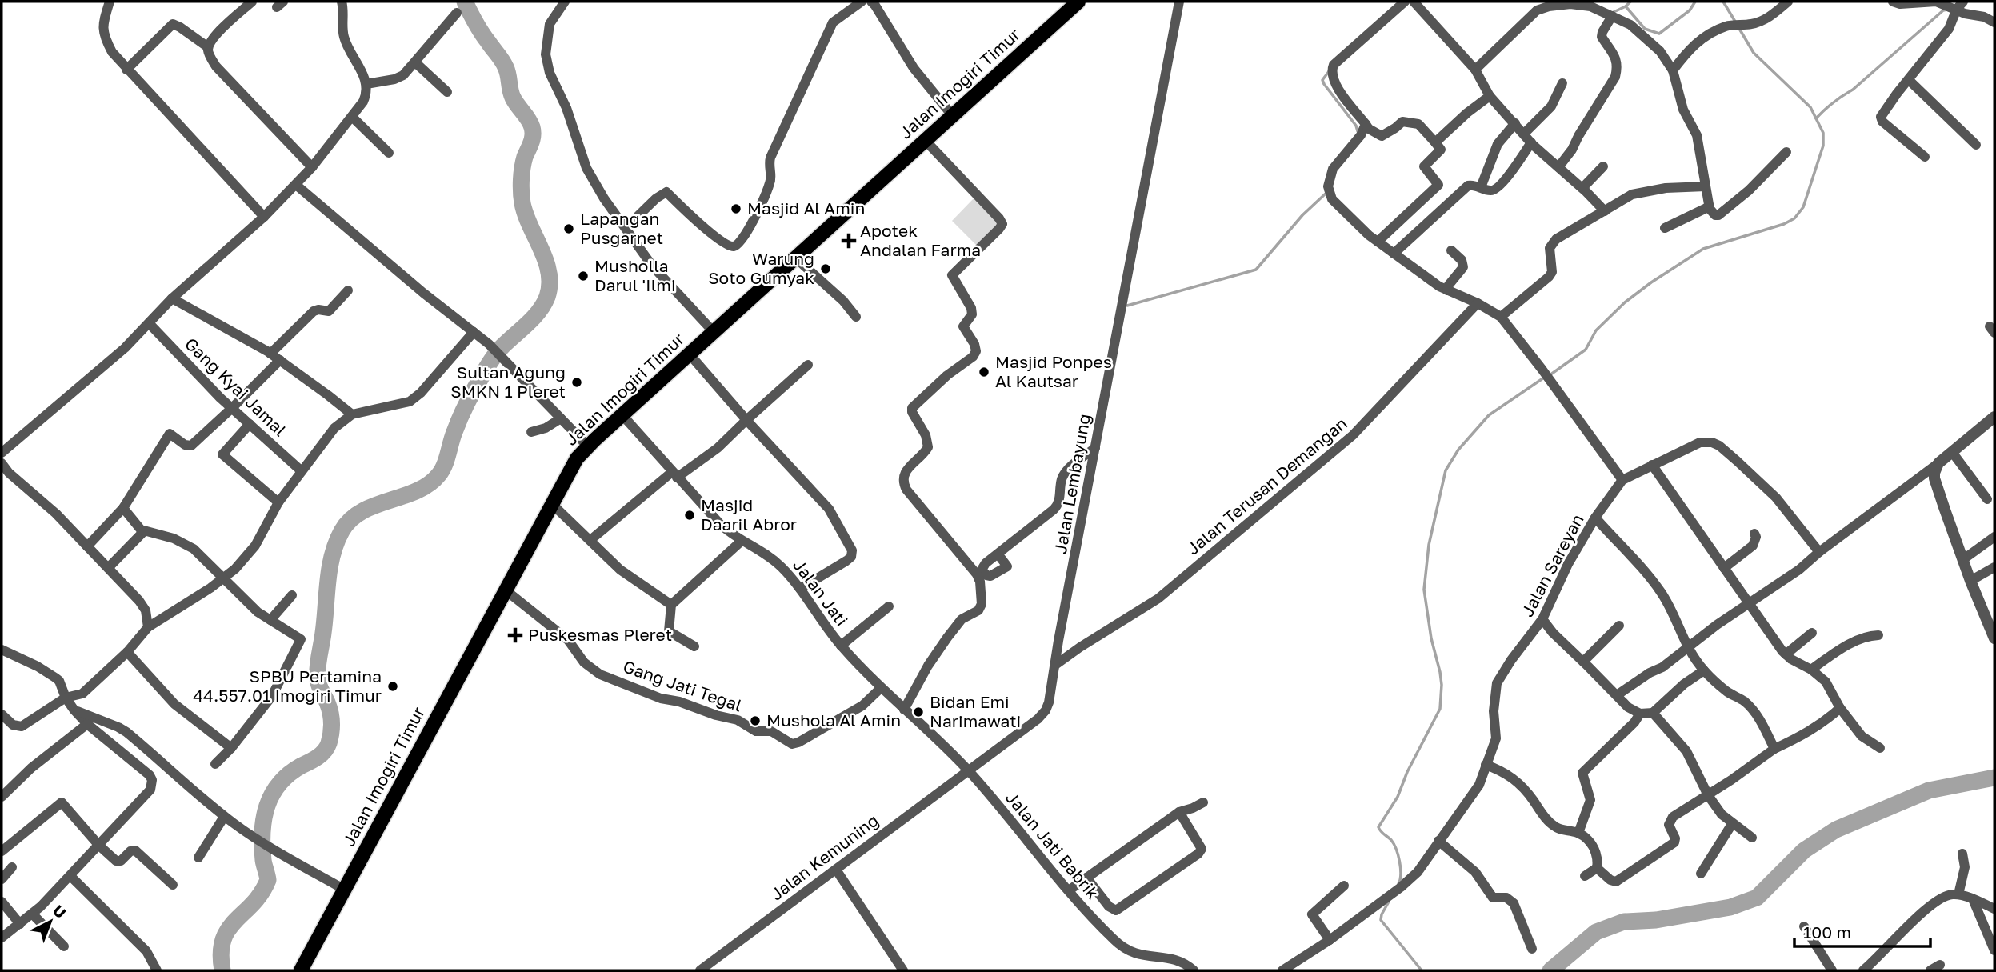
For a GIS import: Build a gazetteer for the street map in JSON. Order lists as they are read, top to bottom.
{
  "streets": {
    "main road": ["Jalan Imogiri Timur"],
    "street": [
      "Gang Kyai Jamal",
      "Jalan Lembayung",
      "Jalan Terusan Demangan",
      "Jalan Sareyan",
      "Jalan Jati",
      "Gang Jati Tegal",
      "Jalan Jati Babrik",
      "Jalan Kemuning"
    ]
  },
  "crossings": [
    ["Jalan Imogiri Timur", "Jalan Jati"],
    ["Jalan Imogiri Timur", "Gang Jati Tegal"],
    ["Jalan Lembayung", "Jalan Terusan Demangan"],
    ["Jalan Lembayung", "Jalan Jati"],
    ["Jalan Lembayung", "Jalan Jati Babrik"],
    ["Jalan Lembayung", "Jalan Kemuning"],
    ["Jalan Jati", "Gang Jati Tegal"],
    ["Jalan Jati", "Jalan Jati Babrik"],
    ["Jalan Jati", "Jalan Kemuning"],
    ["Jalan Jati Babrik", "Jalan Kemuning"]
  ],
  "places": {
    "other": [
      "Masjid Al Amin",
      "Lapangan Pusgarnet",
      "Warung Soto Gumyak",
      "Musholla Darul 'Ilmi",
      "Masjid Ponpes Al Kautsar",
      "Sultan Agung SMKN 1 Pleret",
      "Masjid Daaril Abror",
      "SPBU Pertamina 44.557.01 Imogiri Timur",
      "Bidan Emi Narimawati",
      "Mushola Al Amin"
    ],
    "health": ["Apotek Andalan Farma", "Puskesmas Pleret"]
  },
  "scale_bar": "100 m",
  "north": "top right"
}
